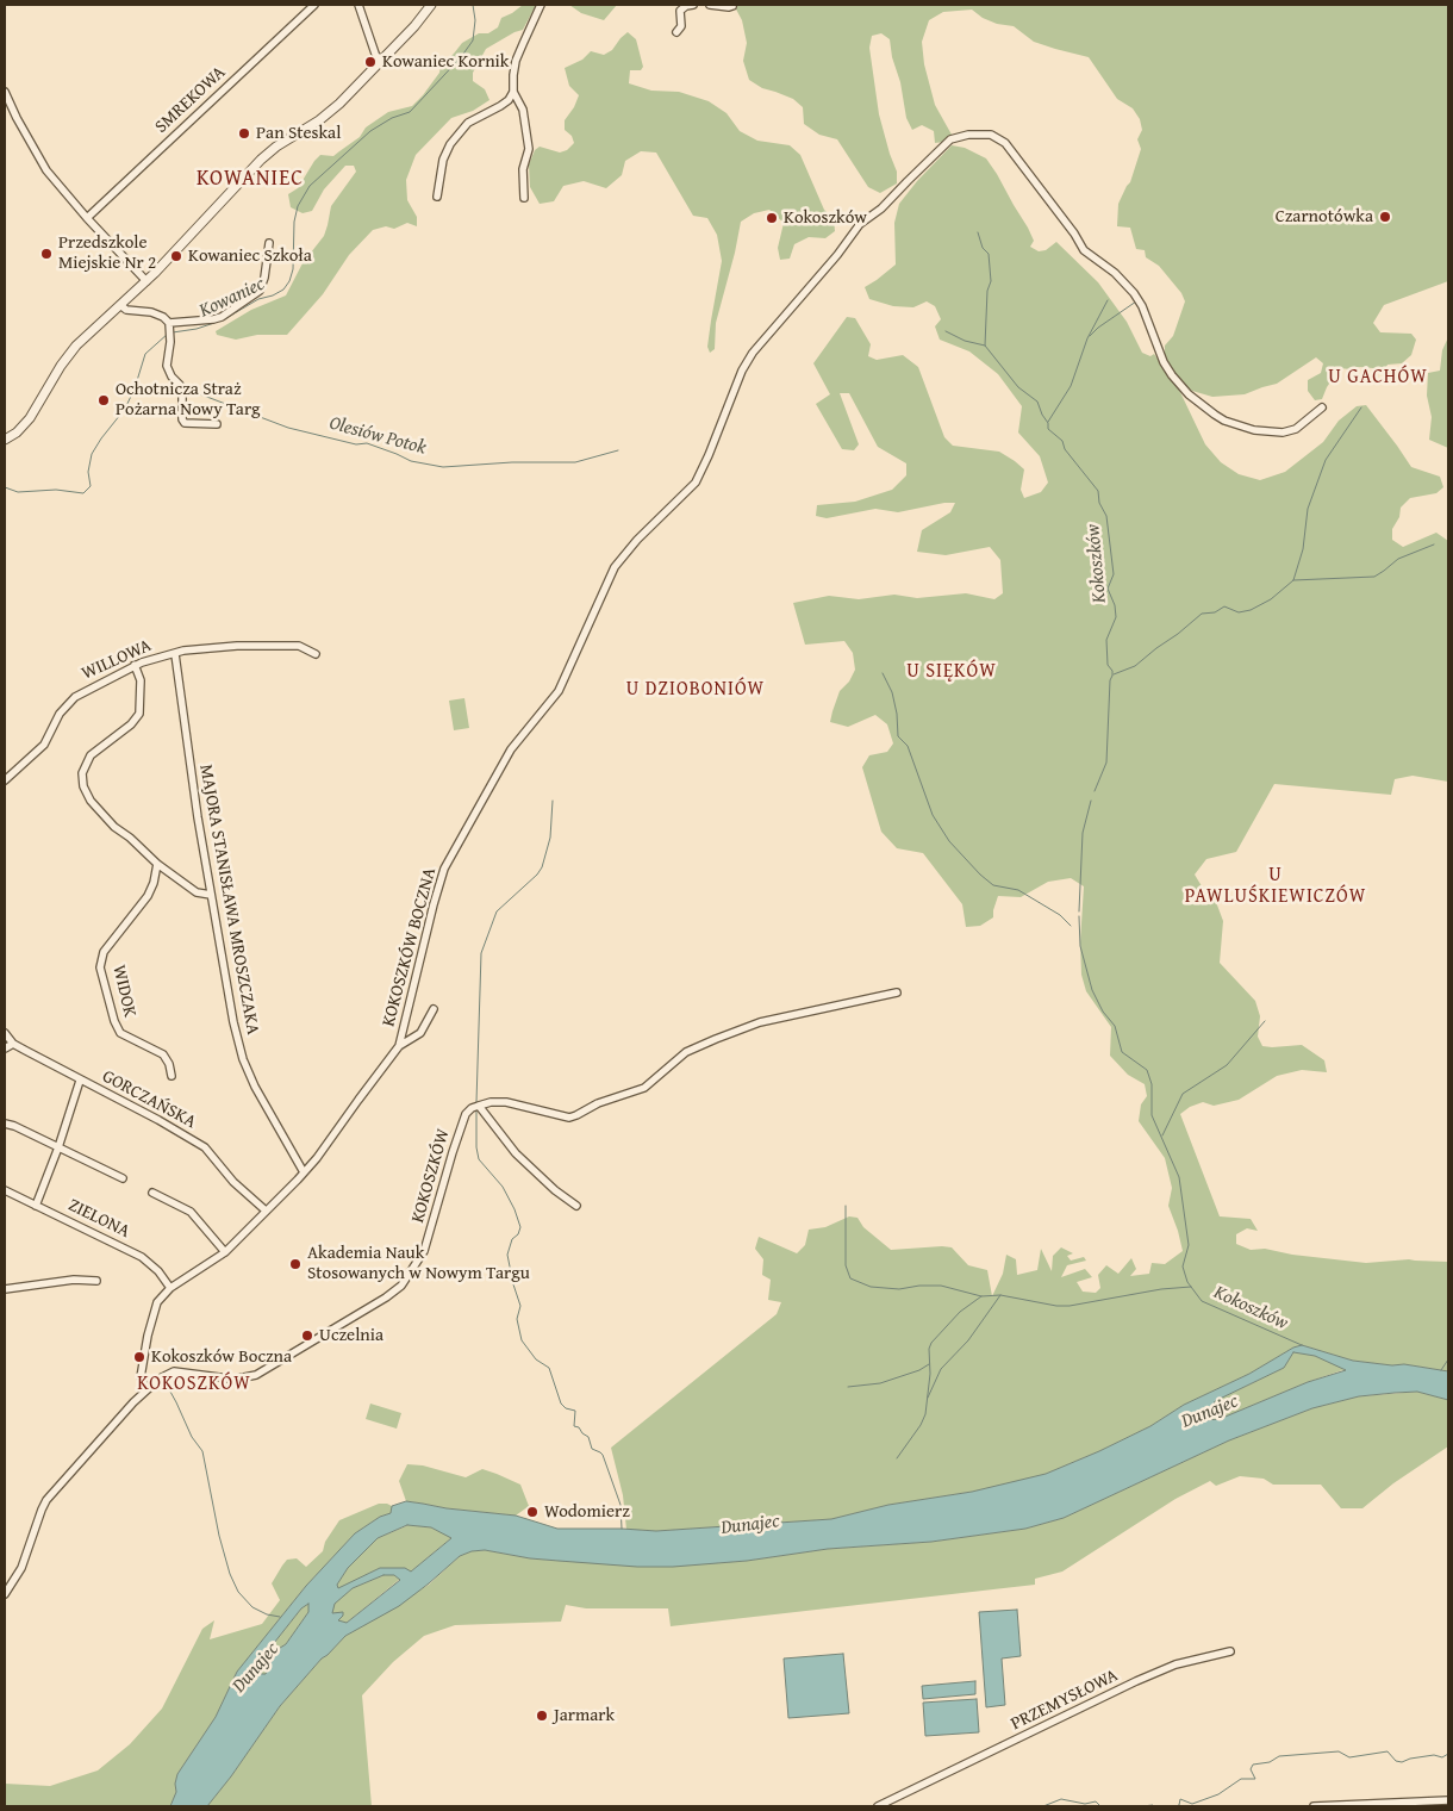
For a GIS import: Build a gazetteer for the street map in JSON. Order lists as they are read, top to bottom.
{
  "streets": {
    "street": [
      "SMREKOWA",
      "WILLOWA",
      "MAJORA STANISŁAWA MROSZCZAKA",
      "KOKOSZKÓW BOCZNA",
      "WIDOK",
      "GORCZAŃSKA",
      "KOKOSZKÓW",
      "ZIELONA",
      "PRZEMYSŁOWA"
    ]
  },
  "crossings": [
    ["WILLOWA", "MAJORA STANISŁAWA MROSZCZAKA"],
    ["MAJORA STANISŁAWA MROSZCZAKA", "KOKOSZKÓW BOCZNA"],
    ["KOKOSZKÓW BOCZNA", "GORCZAŃSKA"],
    ["KOKOSZKÓW BOCZNA", "KOKOSZKÓW"],
    ["KOKOSZKÓW BOCZNA", "ZIELONA"]
  ],
  "districts": [
    "KOWANIEC",
    "U GACHÓW",
    "U SIĘKÓW",
    "U DZIOBONIÓW",
    "U PAWLUŚKIEWICZÓW",
    "KOKOSZKÓW"
  ],
  "water": [
    "Kowaniec",
    "Olesiów Potok",
    "Kokoszków",
    "Dunajec"
  ],
  "places": [
    "Kowaniec Kornik",
    "Pan Steskal",
    "Czarnotówka",
    "Kokoszków",
    "Przedszkole Miejskie Nr 2",
    "Kowaniec Szkoła",
    "Ochotnicza Straż Pożarna Nowy Targ",
    "Akademia Nauk Stosowanych w Nowym Targu",
    "Uczelnia",
    "Kokoszków Boczna",
    "Wodomierz",
    "Jarmark"
  ]
}
